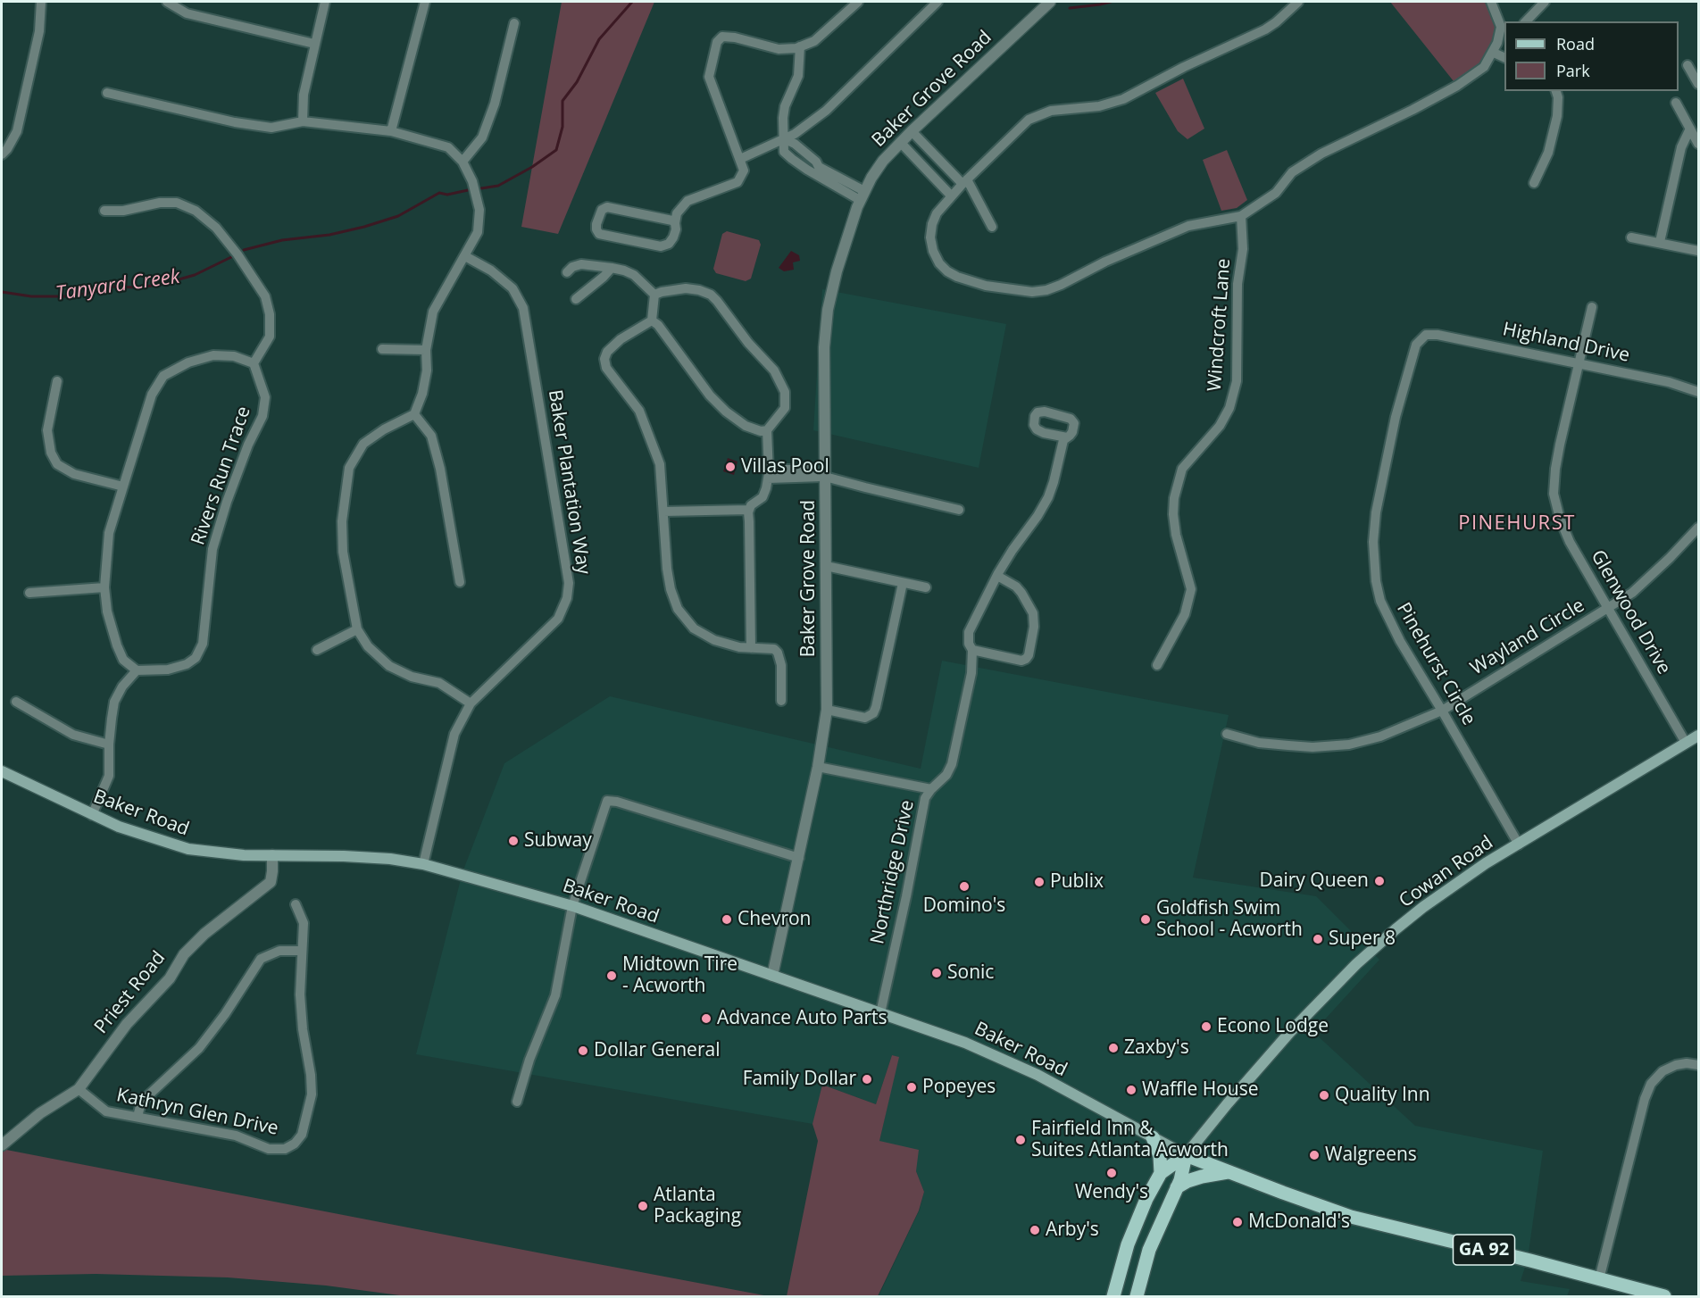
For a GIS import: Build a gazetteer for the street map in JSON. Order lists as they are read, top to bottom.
{
  "streets": {
    "main road": ["Baker Road", "Cowan Road", "GA 92"],
    "street": [
      "Baker Grove Road",
      "Windcroft Lane",
      "Highland Drive",
      "Rivers Run Trace",
      "Baker Plantation Way",
      "Glenwood Drive",
      "Wayland Circle",
      "Pinehurst Circle",
      "Northridge Drive",
      "Priest Road",
      "Kathryn Glen Drive"
    ]
  },
  "crossings": [
    ["Baker Grove Road", "Baker Road"],
    ["Baker Grove Road", "Northridge Drive"],
    ["Highland Drive", "Glenwood Drive"],
    ["Highland Drive", "Pinehurst Circle"],
    ["Baker Plantation Way", "Baker Road"],
    ["Glenwood Drive", "Wayland Circle"],
    ["Glenwood Drive", "Cowan Road"],
    ["Wayland Circle", "Pinehurst Circle"],
    ["Pinehurst Circle", "Cowan Road"],
    ["Baker Road", "Northridge Drive"],
    ["Baker Road", "Cowan Road"],
    ["Baker Road", "Priest Road"],
    ["Baker Road", "GA 92"],
    ["Cowan Road", "GA 92"],
    ["Priest Road", "Kathryn Glen Drive"]
  ],
  "districts": ["PINEHURST"],
  "water": ["Tanyard Creek"],
  "places": [
    "Villas Pool",
    "Subway",
    "Dairy Queen",
    "Publix",
    "Domino's",
    "Chevron",
    "Goldfish Swim School - Acworth",
    "Super 8",
    "Sonic",
    "Midtown Tire - Acworth",
    "Advance Auto Parts",
    "Econo Lodge",
    "Zaxby's",
    "Dollar General",
    "Family Dollar",
    "Popeyes",
    "Waffle House",
    "Quality Inn",
    "Fairfield Inn & Suites Atlanta Acworth",
    "Walgreens",
    "Wendy's",
    "Atlanta Packaging",
    "McDonald's",
    "Arby's"
  ],
  "legend": ["Road", "Park"]
}
